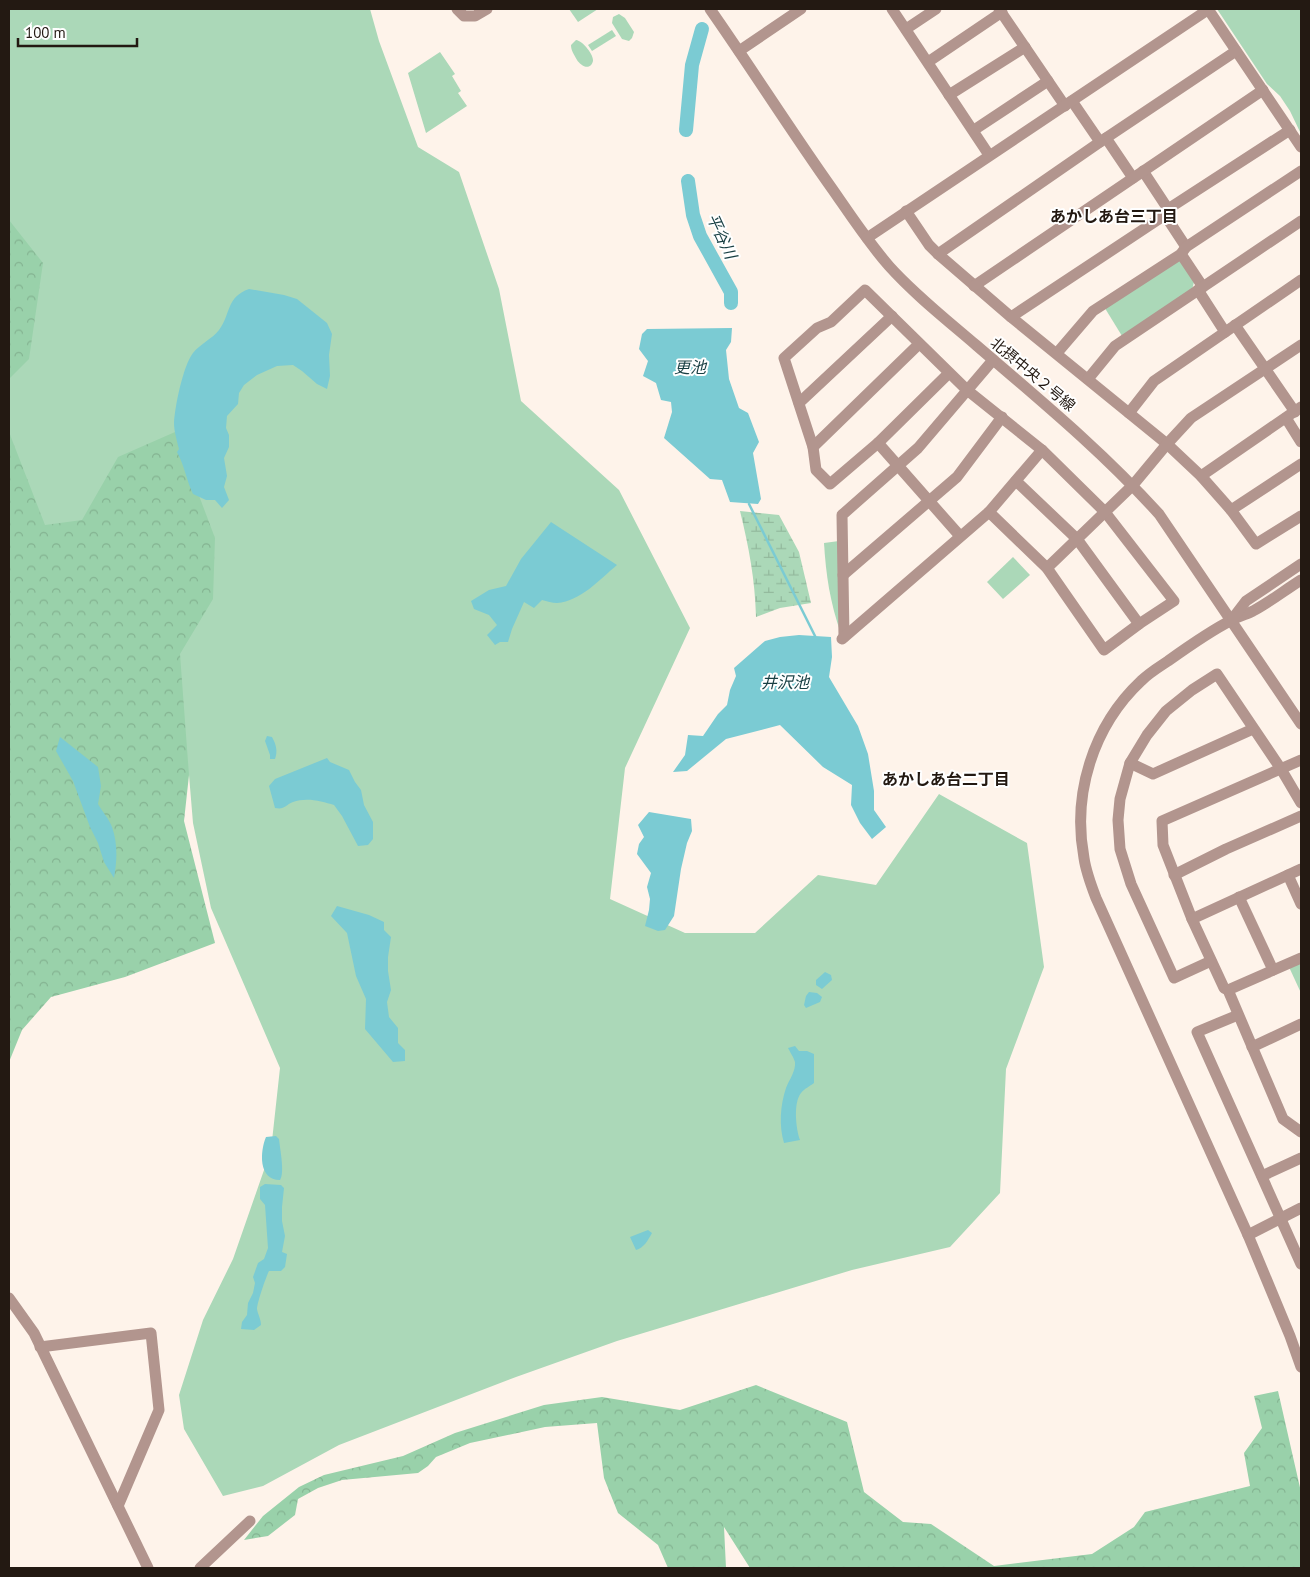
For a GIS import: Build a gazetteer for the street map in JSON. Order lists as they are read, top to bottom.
{
  "streets": {
    "street": ["北摂中央２号線"]
  },
  "districts": ["あかしあ台三丁目", "あかしあ台二丁目"],
  "water": ["平谷川", "更池", "井沢池"],
  "scale_bar": "100 m"
}
